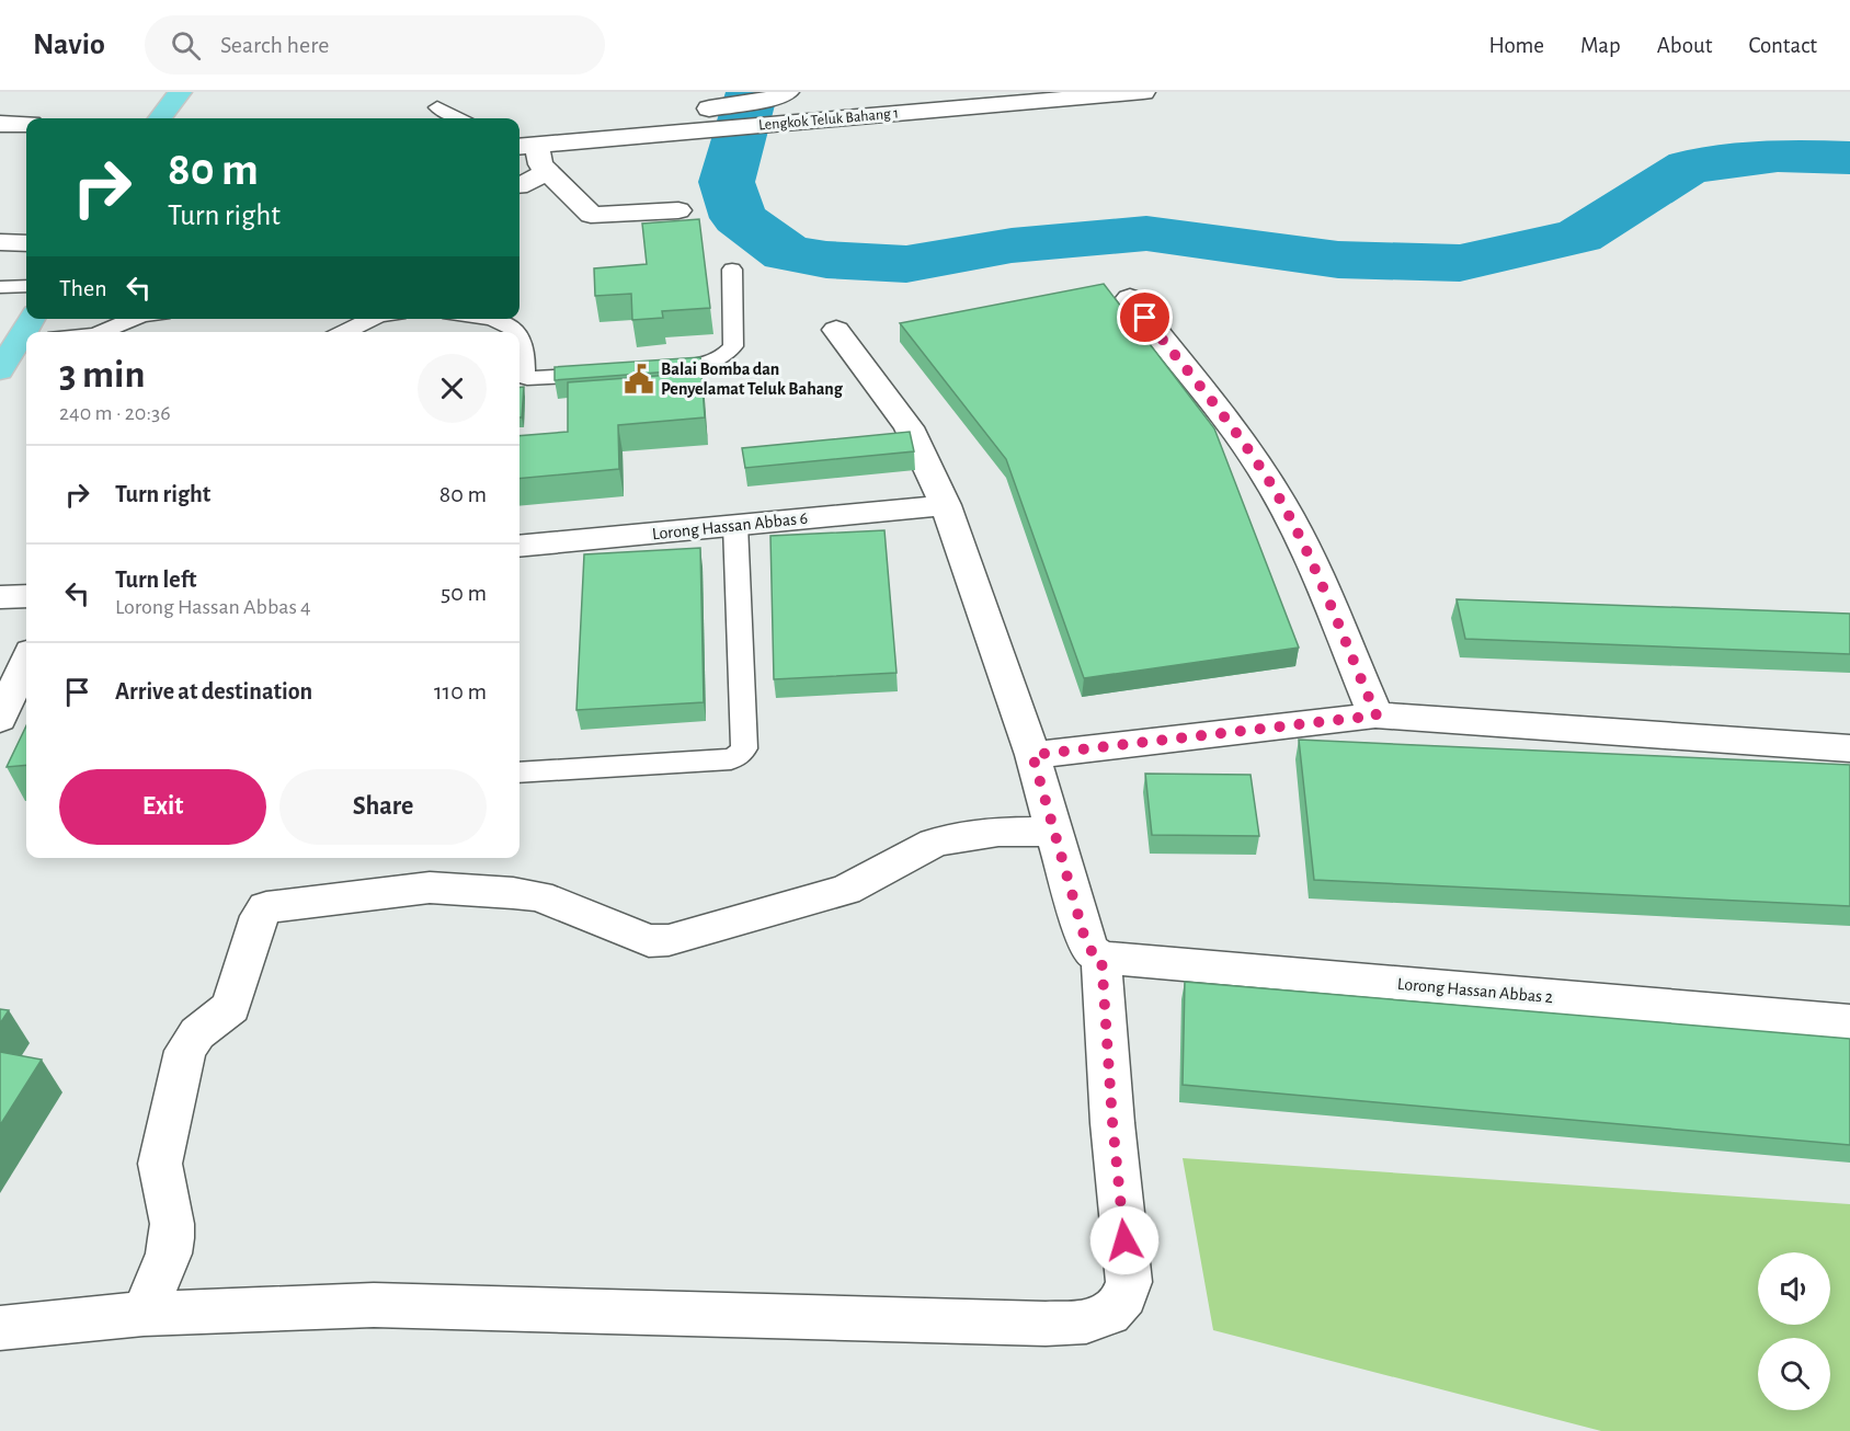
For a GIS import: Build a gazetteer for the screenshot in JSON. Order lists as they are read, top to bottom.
{
  "streets": {
    "street": ["Lengkok Teluk Bahang 1", "Lorong Hassan Abbas 6", "Lorong Hassan Abbas 2"]
  },
  "places": {
    "public building": ["Balai Bomba dan Penyelamat Teluk Bahang"]
  },
  "page": {
    "header": "Navio",
    "search": "Search here",
    "nav": [
      "Home",
      "Map",
      "About",
      "Contact"
    ],
    "turn": ["80 m", "Turn right"],
    "then": "Then",
    "heading": ["3 min", "240 m · 20:36"],
    "list": [
      {
        "name": "Turn right",
        "value": "80 m"
      },
      {
        "name": "Turn left",
        "note": "Lorong Hassan Abbas 4",
        "value": "50 m"
      },
      {
        "name": "Arrive at destination",
        "value": "110 m"
      }
    ],
    "buttons": ["Exit", "Share"]
  }
}
